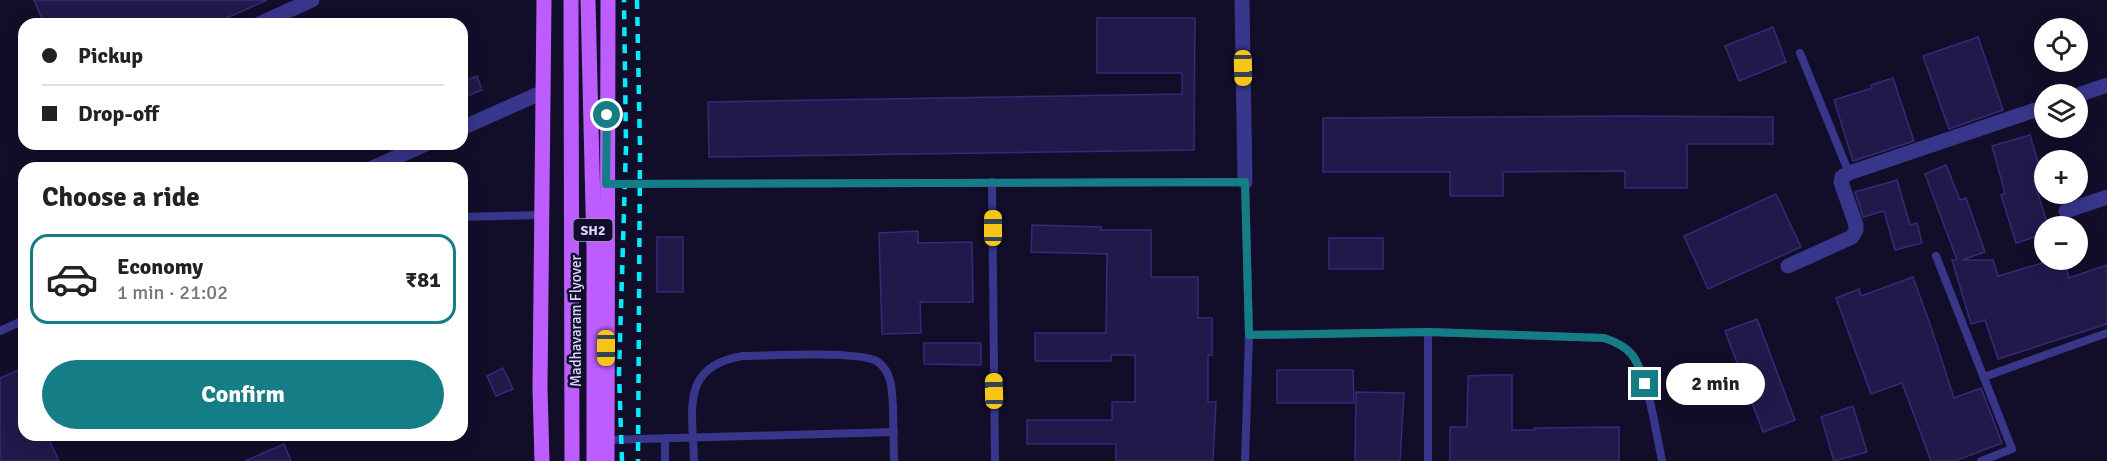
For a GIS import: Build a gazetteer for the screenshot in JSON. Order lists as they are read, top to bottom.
{
  "streets": {
    "main road": ["SH2", "Madhavaram Flyover"]
  },
  "page": {
    "map_buttons": ["+", "−"],
    "banner": ["Pickup", "Drop-off"],
    "heading": "Choose a ride",
    "list": [
      {
        "name": "Economy",
        "note": "1 min · 21:02",
        "value": "₹81"
      }
    ],
    "buttons": "Confirm",
    "bubble": "2 min"
  }
}
